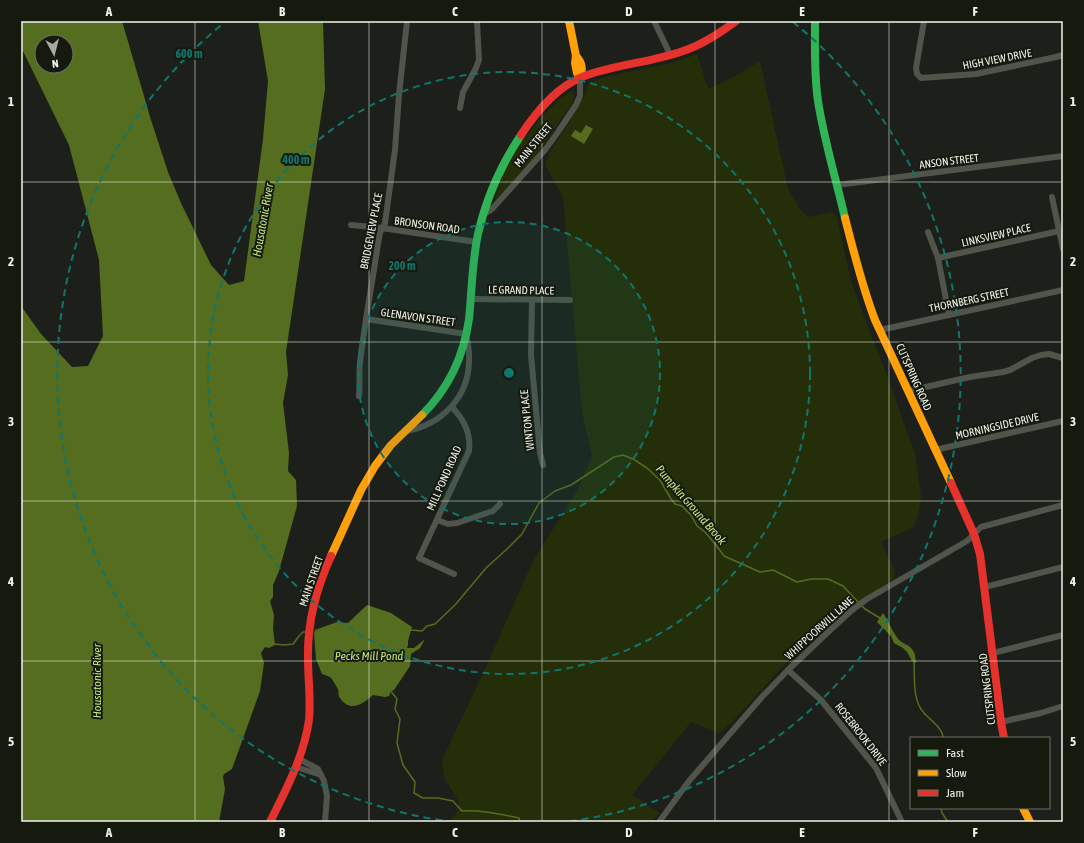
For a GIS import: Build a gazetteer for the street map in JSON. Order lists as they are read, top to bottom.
{
  "streets": {
    "main road": ["MAIN STREET", "CUTSPRING ROAD"],
    "street": [
      "HIGH VIEW DRIVE",
      "ANSON STREET",
      "BRONSON ROAD",
      "BRIDGEVIEW PLACE",
      "LINKSVIEW PLACE",
      "LE GRAND PLACE",
      "THORNBERG STREET",
      "GLENAVON STREET",
      "WINTON PLACE",
      "MORNINGSIDE DRIVE",
      "MILL POND ROAD",
      "WHIPPOORWILL LANE",
      "ROSEBROOK DRIVE"
    ]
  },
  "crossings": [
    ["MAIN STREET", "BRONSON ROAD"],
    ["MAIN STREET", "LE GRAND PLACE"],
    ["MAIN STREET", "GLENAVON STREET"],
    ["MAIN STREET", "MILL POND ROAD"],
    ["ANSON STREET", "CUTSPRING ROAD"],
    ["BRONSON ROAD", "BRIDGEVIEW PLACE"],
    ["BRIDGEVIEW PLACE", "GLENAVON STREET"],
    ["LE GRAND PLACE", "WINTON PLACE"],
    ["THORNBERG STREET", "CUTSPRING ROAD"],
    ["CUTSPRING ROAD", "MORNINGSIDE DRIVE"],
    ["CUTSPRING ROAD", "WHIPPOORWILL LANE"],
    ["WHIPPOORWILL LANE", "ROSEBROOK DRIVE"]
  ],
  "water": ["Housatonic River", "Pumpkin Ground Brook", "Pecks Mill Pond"],
  "legend": ["Fast", "Slow", "Jam"],
  "north": "bottom",
  "grid": {
    "columns": [
      "A",
      "B",
      "C",
      "D",
      "E",
      "F"
    ],
    "rows": [
      "1",
      "2",
      "3",
      "4",
      "5"
    ]
  },
  "rings": ["600 m", "400 m", "200 m"]
}
